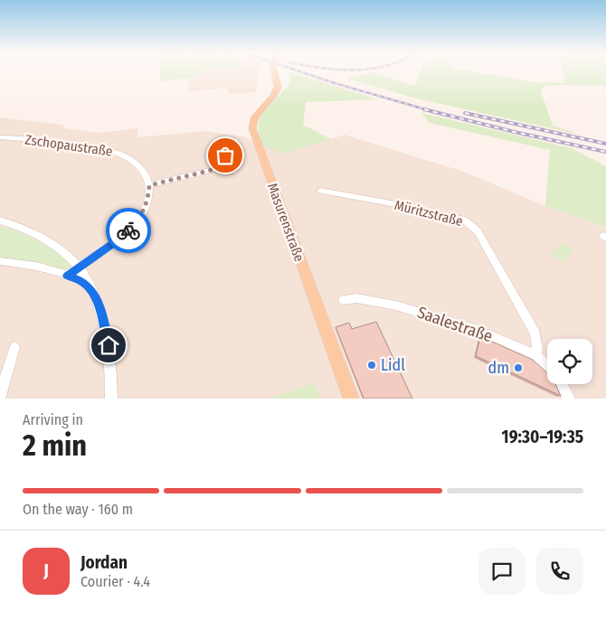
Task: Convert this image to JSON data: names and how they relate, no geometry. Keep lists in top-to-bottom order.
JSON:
{
  "streets": {
    "main road": ["Masurenstraße"],
    "street": ["Zschopaustraße", "Müritzstraße", "Saalestraße"]
  },
  "crossings": [
    ["Müritzstraße", "Saalestraße"]
  ],
  "places": ["Lidl", "dm"],
  "page": {
    "heading": ["2 min", "Arriving in", "19:30–19:35"],
    "panel": ["Jordan", "Courier · 4.4"],
    "bar": "On the way · 160 m",
    "round": "J"
  }
}
